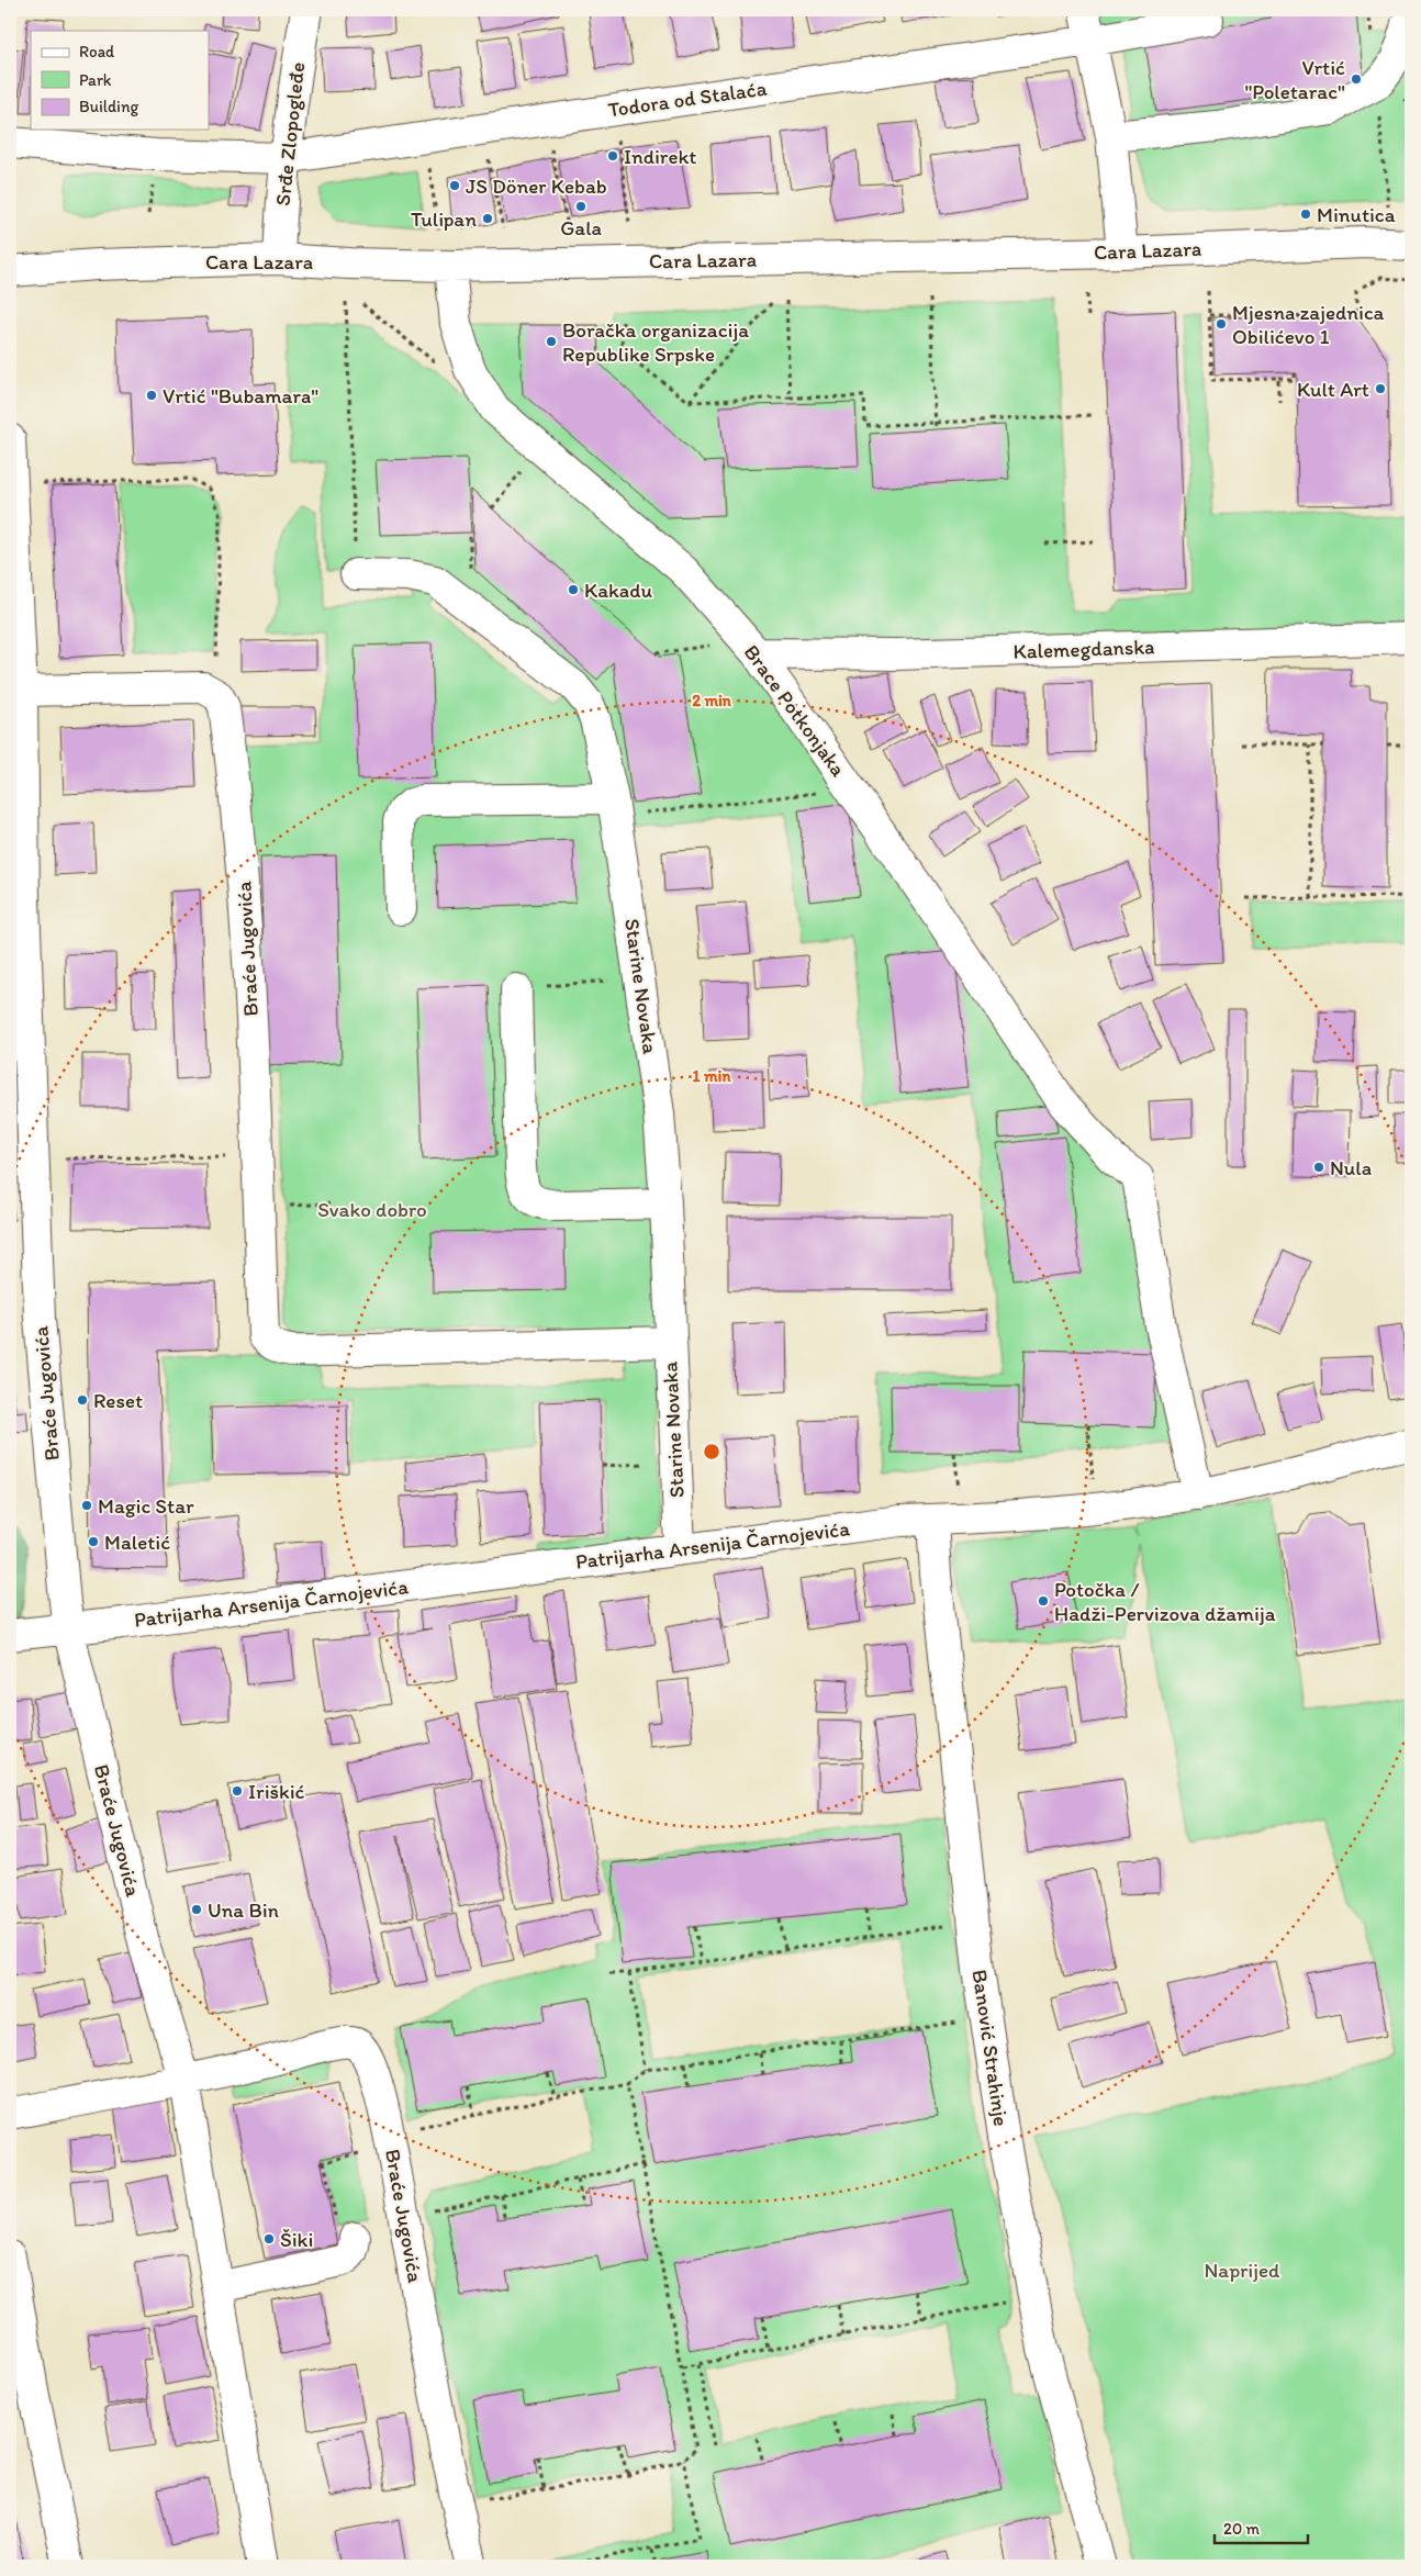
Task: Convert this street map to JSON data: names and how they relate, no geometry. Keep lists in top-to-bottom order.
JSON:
{
  "streets": {
    "street": [
      "Todora od Stalaća",
      "Srđe Zlopogleđe",
      "Cara Lazara",
      "Kalemegdanska",
      "Brace Potkonjaka",
      "Braće Jugovića",
      "Starine Novaka",
      "Patrijarha Arsenija Čarnojevića",
      "Banović Strahinje"
    ]
  },
  "crossings": [
    ["Todora od Stalaća", "Srđe Zlopogleđe"],
    ["Srđe Zlopogleđe", "Cara Lazara"],
    ["Cara Lazara", "Brace Potkonjaka"],
    ["Kalemegdanska", "Brace Potkonjaka"],
    ["Brace Potkonjaka", "Patrijarha Arsenija Čarnojevića"],
    ["Braće Jugovića", "Starine Novaka"],
    ["Braće Jugovića", "Patrijarha Arsenija Čarnojevića"],
    ["Starine Novaka", "Patrijarha Arsenija Čarnojevića"],
    ["Patrijarha Arsenija Čarnojevića", "Banović Strahinje"]
  ],
  "parks": ["Svako dobro", "Naprijed"],
  "places": [
    "Vrtić \"Poletarac\"",
    "Indirekt",
    "JS Döner Kebab",
    "Gala",
    "Minutica",
    "Tulipan",
    "Mjesna zajednica Obilićevo 1",
    "Boračka organizacija Republike Srpske",
    "Kult Art",
    "Vrtić \"Bubamara\"",
    "Kakadu",
    "Nula",
    "Reset",
    "Magic Star",
    "Maletić",
    "Potočka / Hadži-Pervizova džamija",
    "Iriškić",
    "Una Bin",
    "Šiki"
  ],
  "legend": ["Road", "Park", "Building"],
  "scale_bar": "20 m",
  "rings": ["2 min", "1 min"]
}
